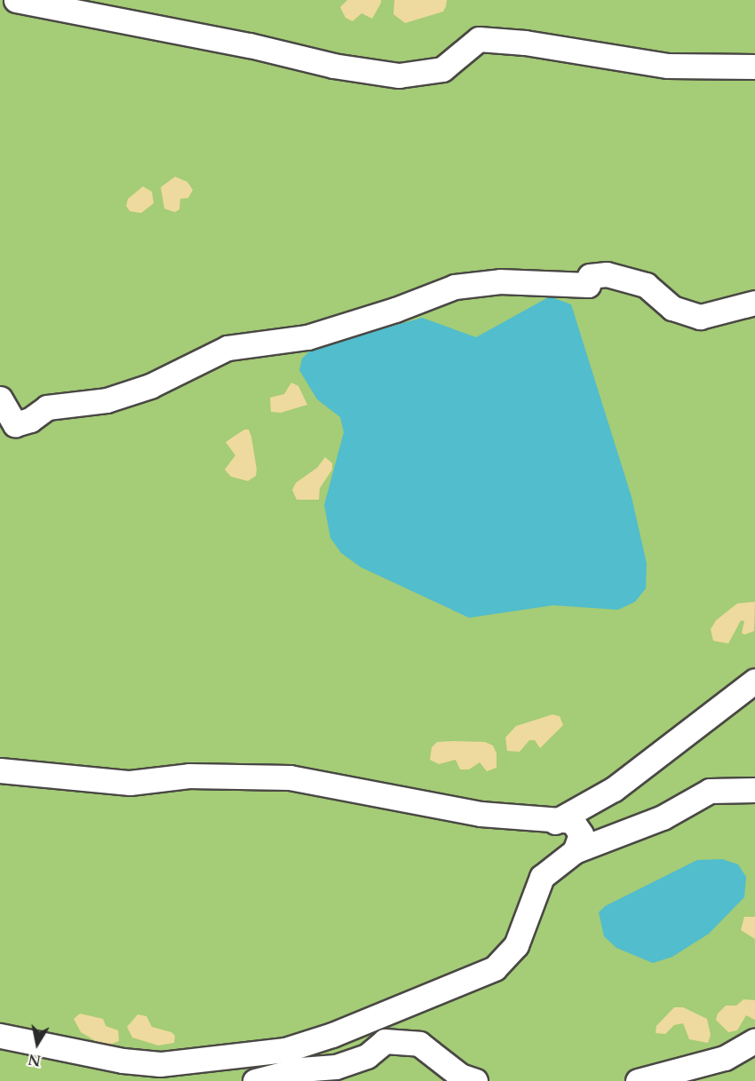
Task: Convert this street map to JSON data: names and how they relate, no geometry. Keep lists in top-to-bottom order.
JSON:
{
  "north": "bottom"
}
